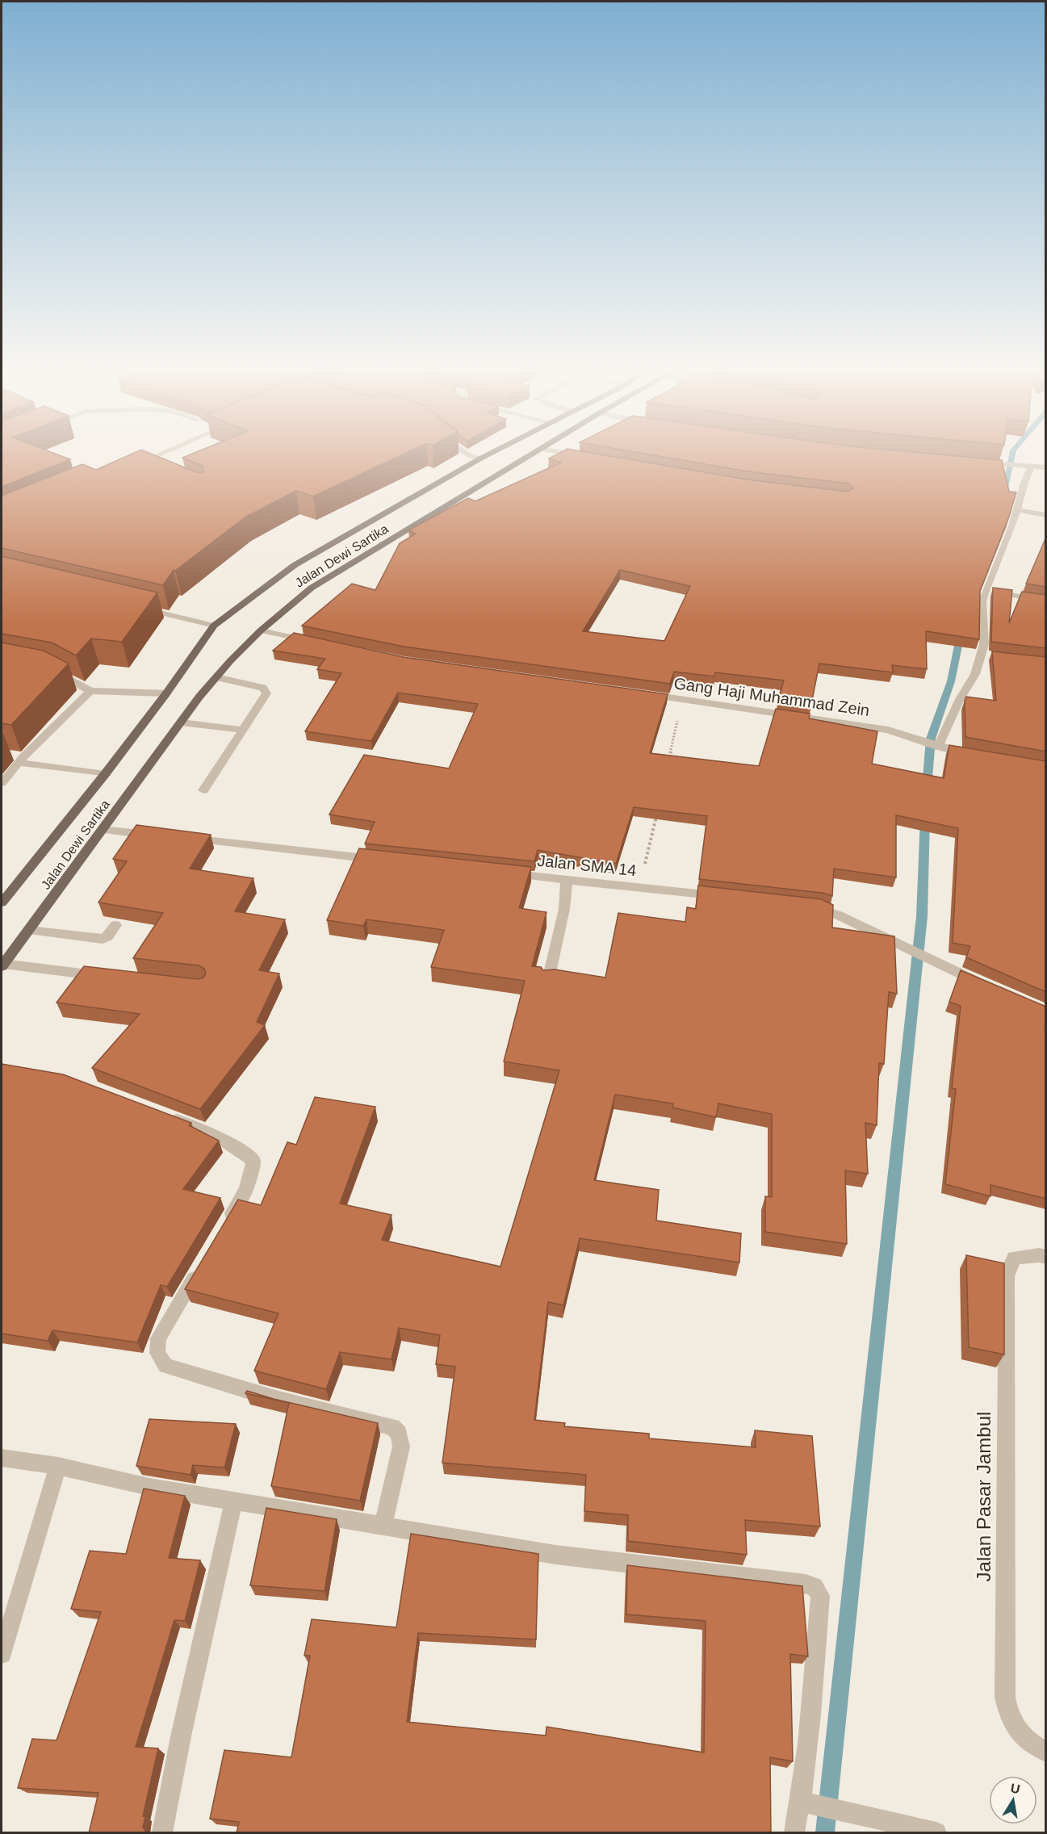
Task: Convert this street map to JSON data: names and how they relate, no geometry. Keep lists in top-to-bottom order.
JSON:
{
  "streets": {
    "main road": ["Jalan Dewi Sartika"],
    "street": ["Gang Haji Muhammad Zein", "Jalan SMA 14", "Jalan Pasar Jambul"]
  },
  "north": "top"
}
